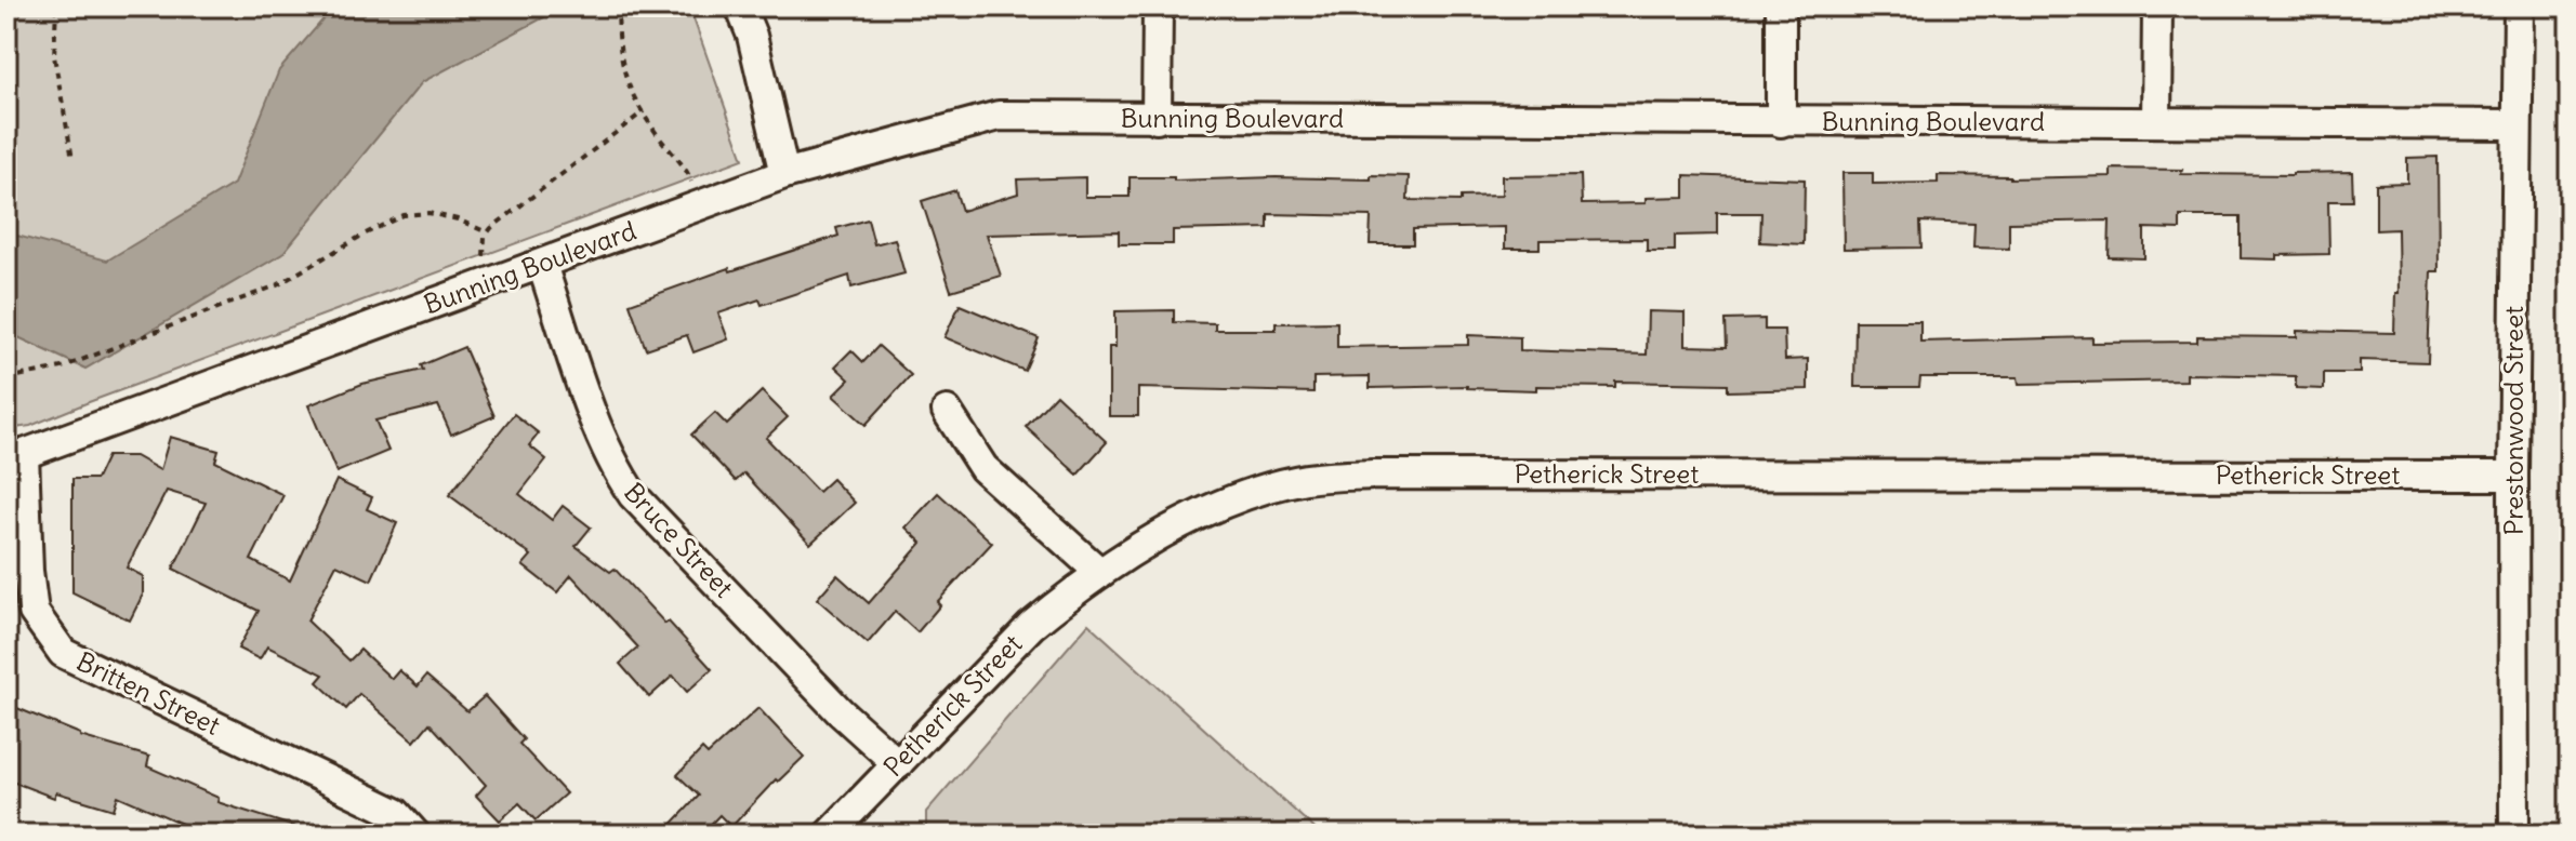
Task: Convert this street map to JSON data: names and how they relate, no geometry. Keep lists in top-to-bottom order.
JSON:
{
  "streets": {
    "street": [
      "Bunning Boulevard",
      "Prestonwood Street",
      "Petherick Street",
      "Bruce Street",
      "Britten Street"
    ]
  },
  "crossings": [
    ["Bunning Boulevard", "Prestonwood Street"],
    ["Bunning Boulevard", "Bruce Street"],
    ["Bunning Boulevard", "Britten Street"],
    ["Prestonwood Street", "Petherick Street"],
    ["Petherick Street", "Bruce Street"]
  ]
}
